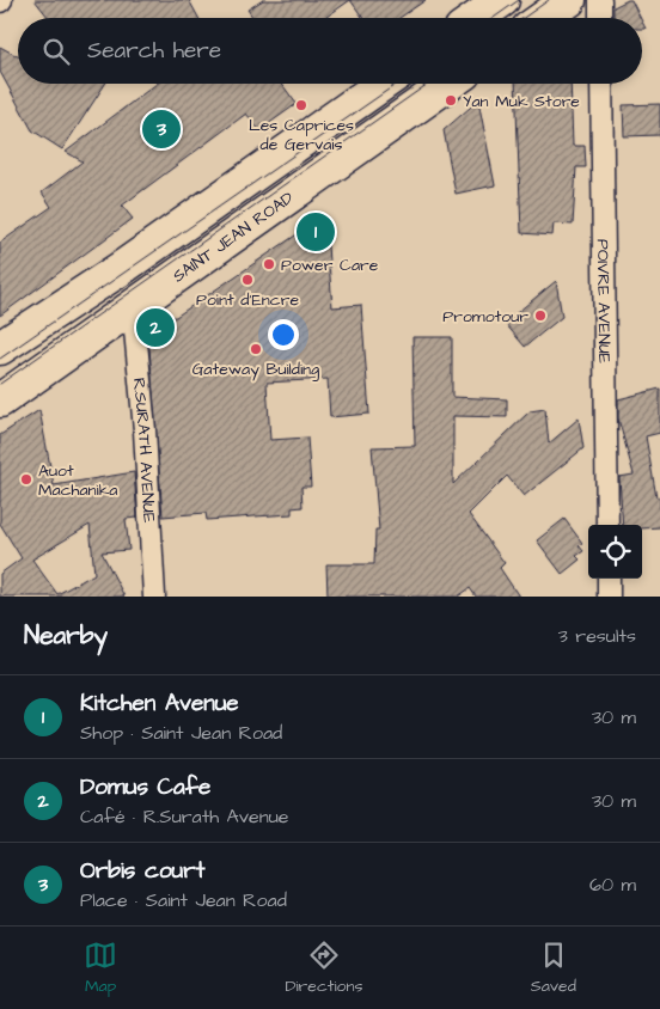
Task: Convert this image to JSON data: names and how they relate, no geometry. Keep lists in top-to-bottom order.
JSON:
{
  "streets": {
    "main road": ["SAINT JEAN ROAD"],
    "street": ["POIVRE AVENUE", "R.SURATH AVENUE"]
  },
  "crossings": [
    ["SAINT JEAN ROAD", "R.SURATH AVENUE"]
  ],
  "places": [
    "Yan Muk Store",
    "Les Caprices de Gervais",
    "Power Care",
    "Point d'Encre",
    "Promotour",
    "Gateway Building",
    "Auot Machanika"
  ],
  "page": {
    "search": "Search here",
    "pins": ["3", "1", "2"],
    "heading": ["Nearby", "3 results"],
    "list": [
      {
        "mark": "1",
        "name": "Kitchen Avenue",
        "note": "Shop · Saint Jean Road",
        "value": "30 m"
      },
      {
        "mark": "2",
        "name": "Domus Cafe",
        "note": "Café · R.Surath Avenue",
        "value": "30 m"
      },
      {
        "mark": "3",
        "name": "Orbis court",
        "note": "Place · Saint Jean Road",
        "value": "60 m"
      }
    ],
    "nav": ["Map", "Directions", "Saved"]
  }
}
